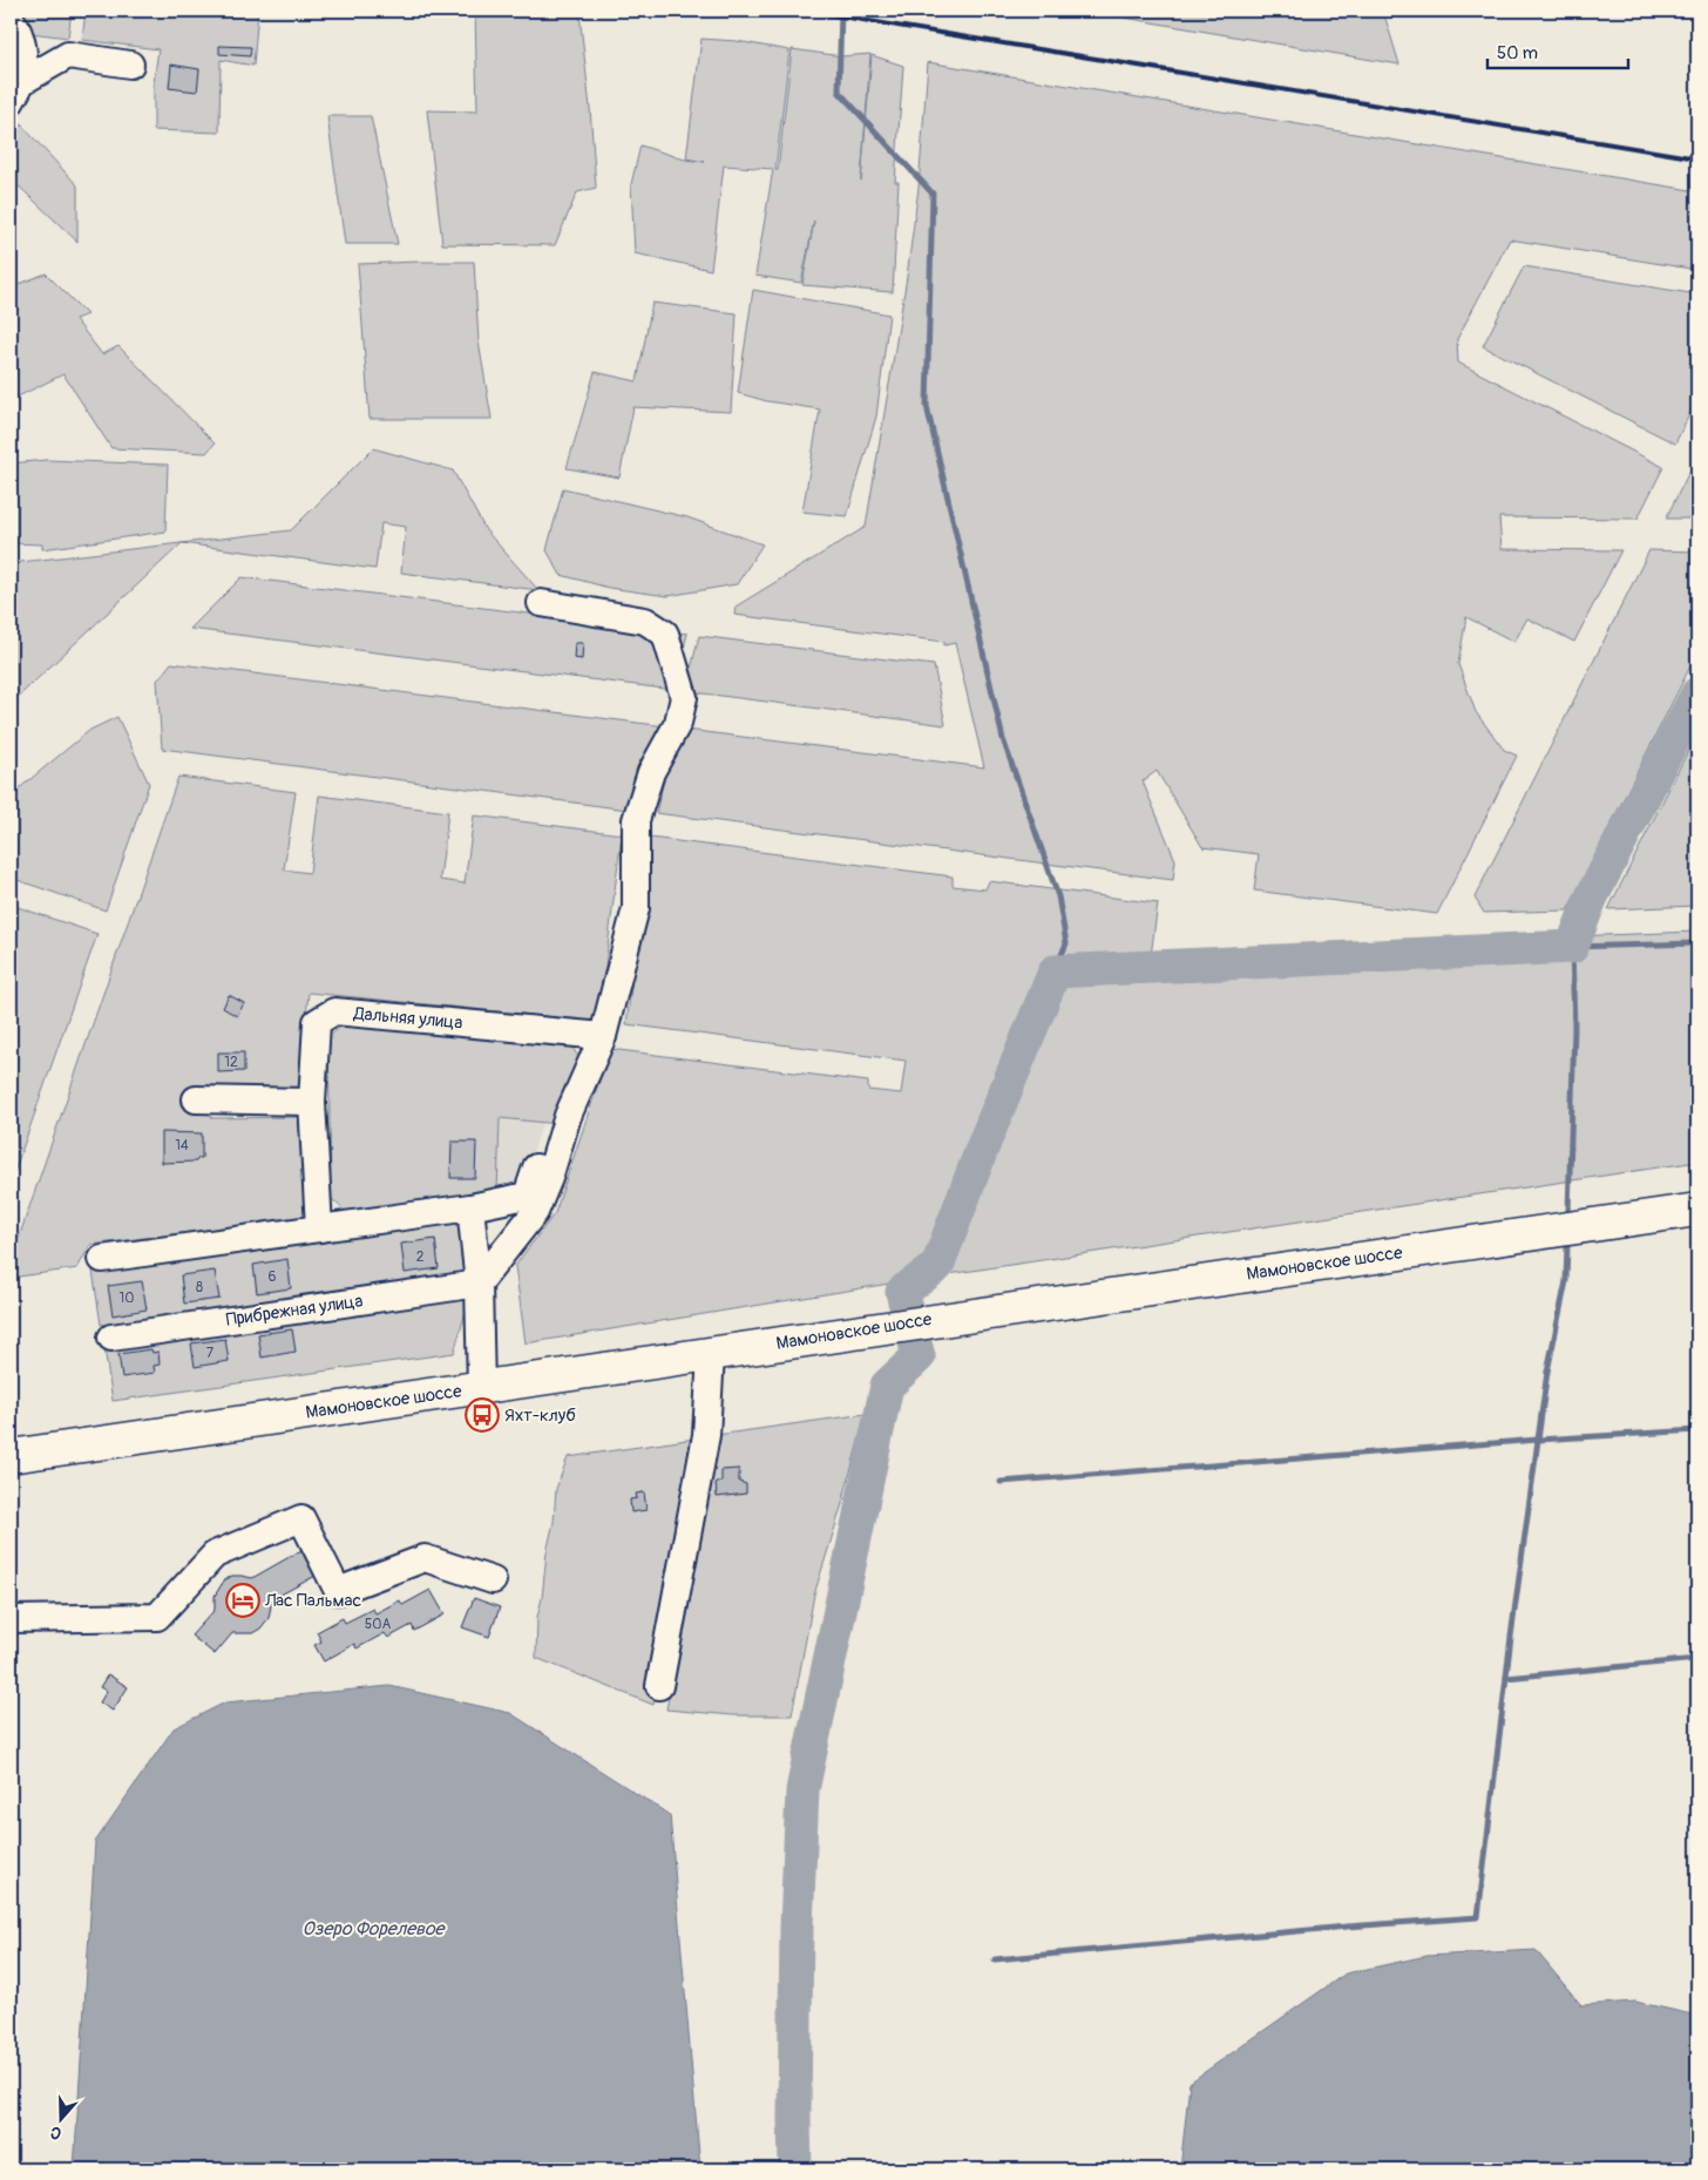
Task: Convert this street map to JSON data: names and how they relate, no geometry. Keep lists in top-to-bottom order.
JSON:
{
  "streets": {
    "main road": ["Мамоновское шоссе"],
    "street": ["Дальняя улица", "Прибрежная улица"]
  },
  "water": ["Озеро Форелевое"],
  "places": {
    "bus stop": ["Яхт-клуб"],
    "hotel": ["Лас Пальмас"]
  },
  "house_numbers": [
    "12",
    "14",
    "2",
    "6",
    "8",
    "10",
    "7",
    "50А"
  ],
  "scale_bar": "50 m",
  "north": "bottom"
}
